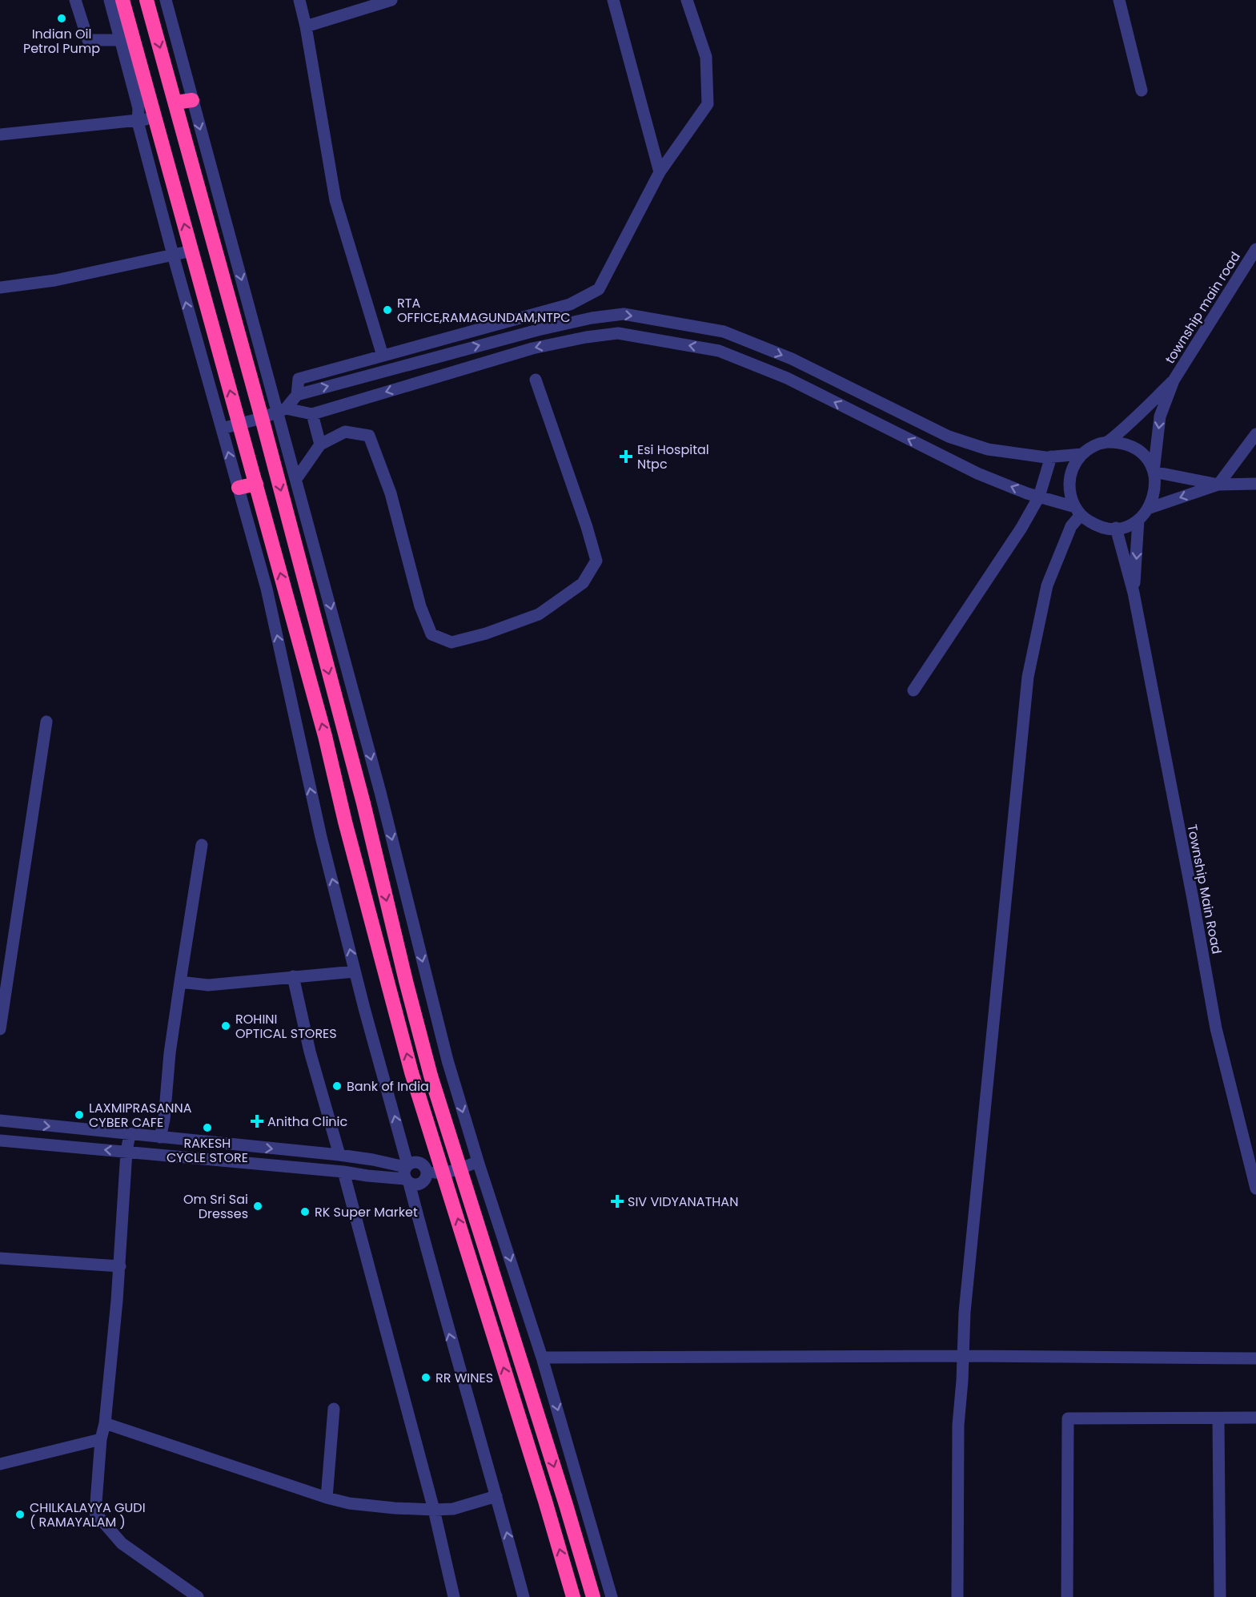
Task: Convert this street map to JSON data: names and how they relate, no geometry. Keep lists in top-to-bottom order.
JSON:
{
  "streets": {
    "street": ["township main road", "Township Main Road"]
  },
  "crossings": [
    ["township main road", "Township Main Road"]
  ],
  "places": {
    "other": [
      "Indian Oil Petrol Pump",
      "RTA OFFICE,RAMAGUNDAM,NTPC",
      "ROHINI OPTICAL STORES",
      "Bank of India",
      "LAXMIPRASANNA CYBER CAFE",
      "RAKESH CYCLE STORE",
      "Om Sri Sai Dresses",
      "RK Super Market",
      "RR WINES",
      "CHILKALAYYA GUDI ( RAMAYALAM )"
    ],
    "health": ["Esi Hospital Ntpc", "Anitha Clinic", "SIV VIDYANATHAN"]
  }
}
